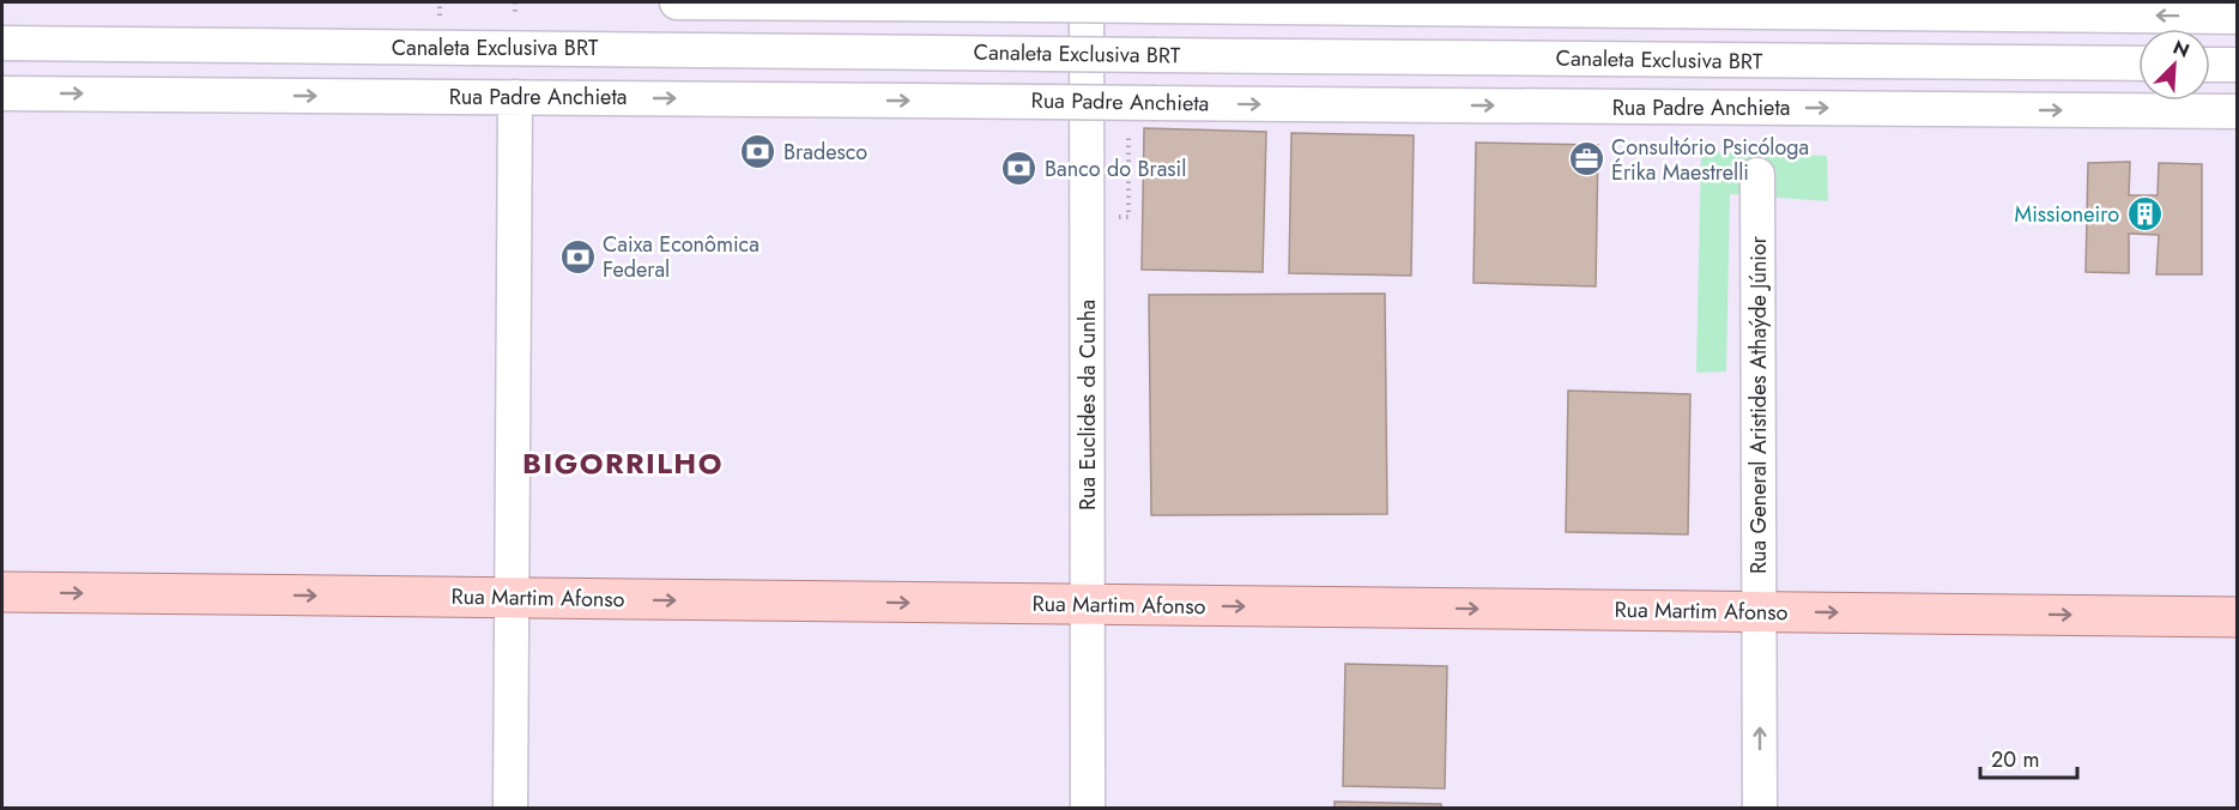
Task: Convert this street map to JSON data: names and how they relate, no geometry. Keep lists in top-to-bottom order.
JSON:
{
  "streets": {
    "main road": ["Rua Martim Afonso"],
    "street": [
      "Canaleta Exclusiva BRT",
      "Rua Padre Anchieta",
      "Rua Euclides da Cunha",
      "Rua General Aristides Athaýde Júnior"
    ]
  },
  "crossings": [
    ["Rua Euclides da Cunha", "Rua Martim Afonso"],
    ["Rua General Aristides Athaýde Júnior", "Rua Martim Afonso"]
  ],
  "one_way": ["Rua Martim Afonso"],
  "districts": ["BIGORRILHO"],
  "places": {
    "bank": ["Bradesco", "Banco do Brasil", "Caixa Econômica Federal"],
    "office": ["Consultório Psicóloga Érika Maestrelli"],
    "building": ["Missioneiro"]
  },
  "scale_bar": "20 m",
  "north": "top right"
}
